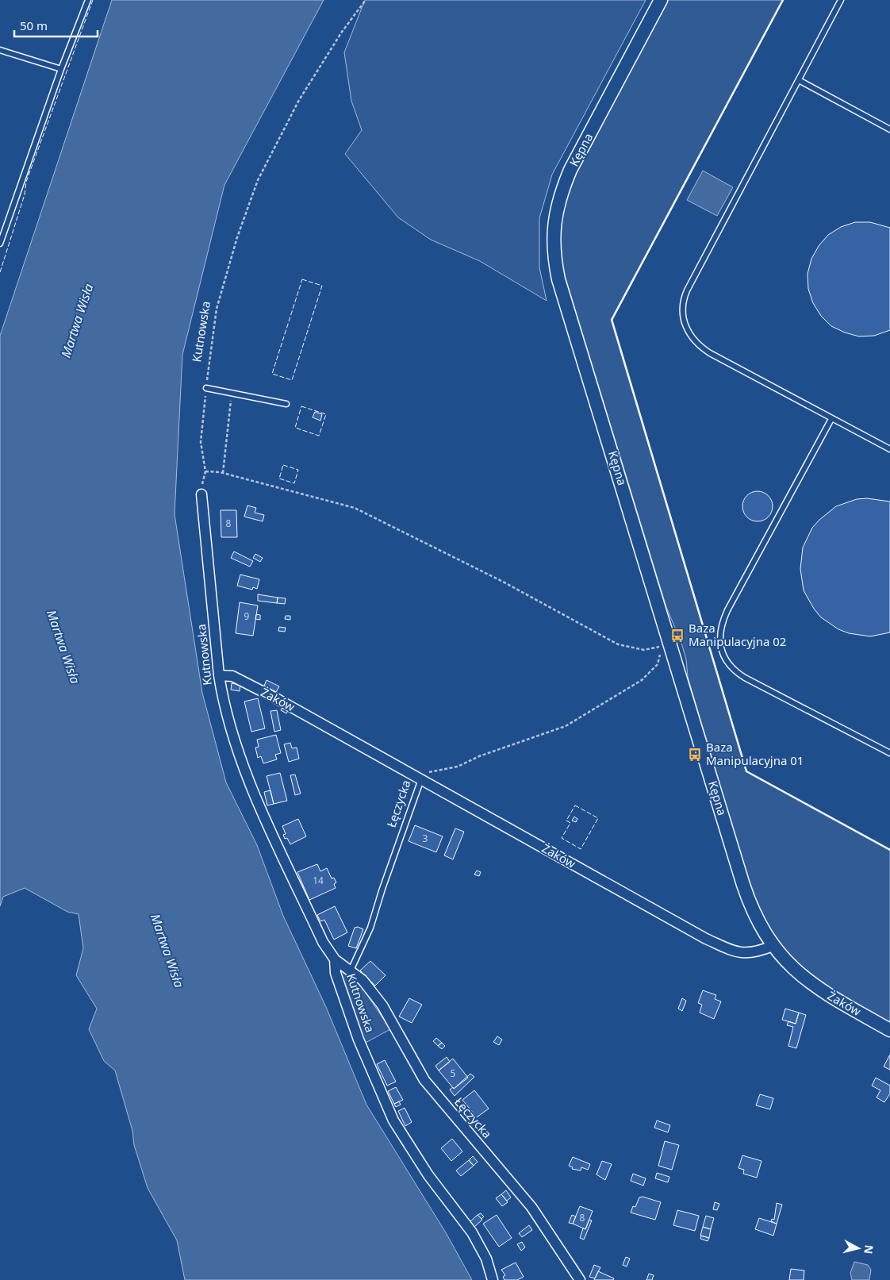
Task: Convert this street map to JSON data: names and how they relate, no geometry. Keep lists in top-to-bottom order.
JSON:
{
  "streets": {
    "street": [
      "Kępna",
      "Kutnowska",
      "Żaków",
      "Łęczycka"
    ]
  },
  "crossings": [
    ["Kępna", "Żaków"],
    ["Kutnowska", "Żaków"],
    ["Kutnowska", "Łęczycka"],
    ["Żaków", "Łęczycka"]
  ],
  "water": ["Martwa Wisła"],
  "places": {
    "bus stop": ["Baza Manipulacyjna 02", "Baza Manipulacyjna 01"]
  },
  "house_numbers": [
    "8",
    "9",
    "3",
    "14",
    "5",
    "8"
  ],
  "scale_bar": "50 m",
  "north": "right"
}
